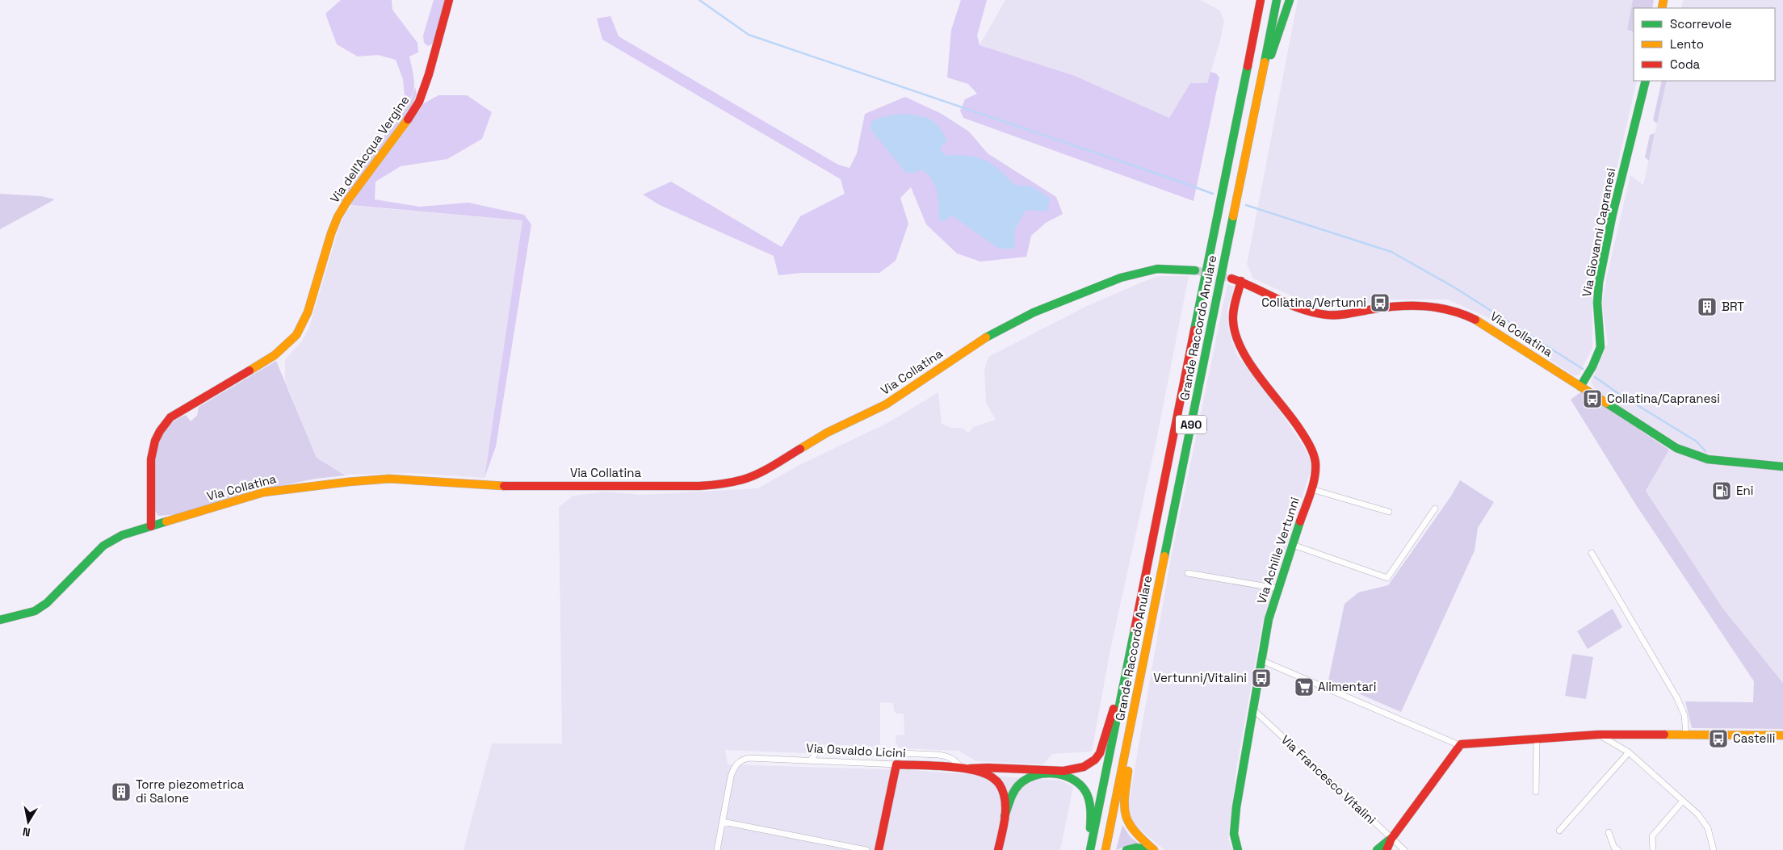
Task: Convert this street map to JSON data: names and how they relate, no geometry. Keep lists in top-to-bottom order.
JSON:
{
  "streets": {
    "main road": [
      "Via dell'Acqua Vergine",
      "Via Giovanni Capranesi",
      "Grande Raccordo Anulare",
      "Via Collatina",
      "A90",
      "Via Achille Vertunni",
      "Via Osvaldo Licini"
    ],
    "street": ["Via Francesco Vitalini"]
  },
  "crossings": [
    ["Via dell'Acqua Vergine", "Via Collatina"],
    ["Via Giovanni Capranesi", "Via Collatina"],
    ["Via Collatina", "Via Achille Vertunni"],
    ["Via Achille Vertunni", "Via Francesco Vitalini"]
  ],
  "places": {
    "bus stop": [
      "Collatina/Vertunni",
      "Collatina/Capranesi",
      "Vertunni/Vitalini",
      "Castelli"
    ],
    "building": ["BRT", "Torre piezometrica di Salone"],
    "fuel station": ["Eni"],
    "supermarket": ["Alimentari"]
  },
  "legend": ["Scorrevole", "Lento", "Coda"],
  "north": "bottom"
}
